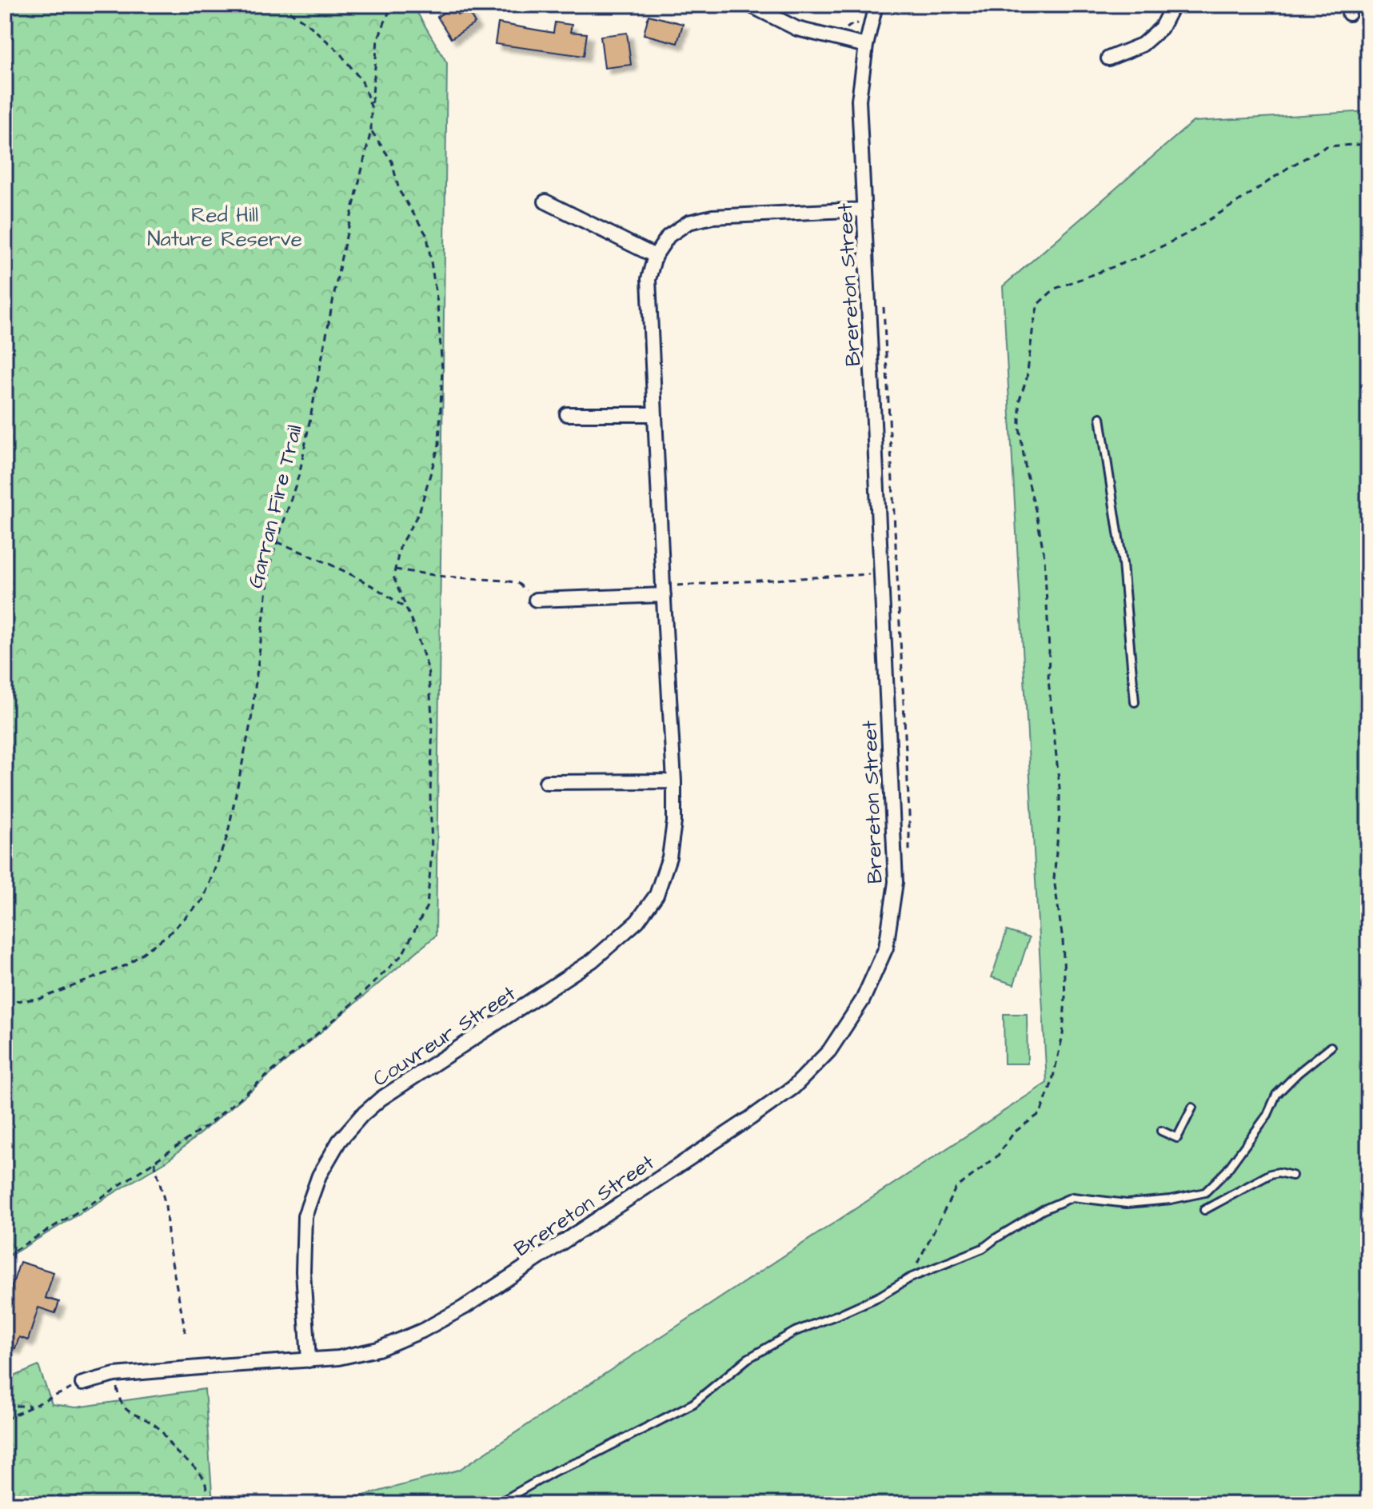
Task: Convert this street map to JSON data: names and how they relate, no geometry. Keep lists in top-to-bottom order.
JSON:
{
  "streets": {
    "street": ["Brereton Street", "Couvreur Street"],
    "path": ["Garran Fire Trail"]
  },
  "crossings": [
    ["Brereton Street", "Couvreur Street"]
  ],
  "parks": ["Red Hill Nature Reserve"]
}
